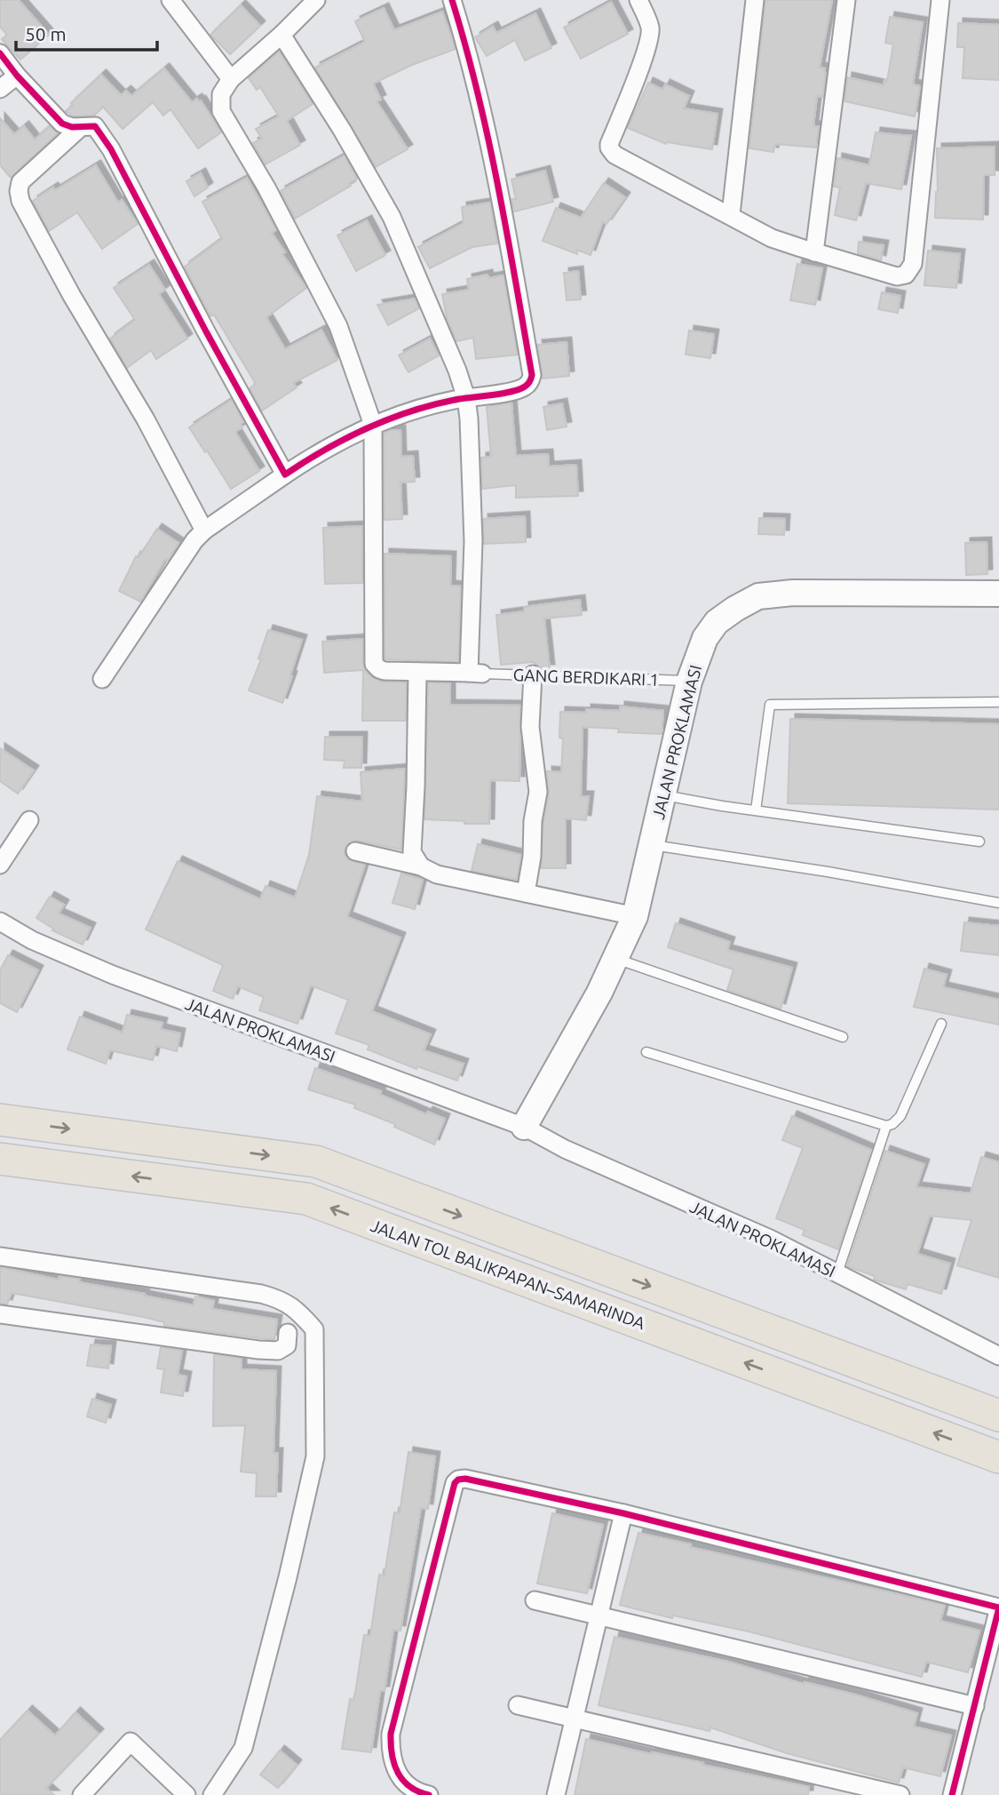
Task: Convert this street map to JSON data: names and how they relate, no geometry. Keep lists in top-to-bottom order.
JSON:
{
  "streets": {
    "highway": ["JALAN TOL BALIKPAPAN–SAMARINDA"],
    "street": ["JALAN PROKLAMASI"],
    "lane": ["GANG BERDIKARI 1"]
  },
  "crossings": [
    ["GANG BERDIKARI 1", "JALAN PROKLAMASI"]
  ],
  "scale_bar": "50 m"
}
